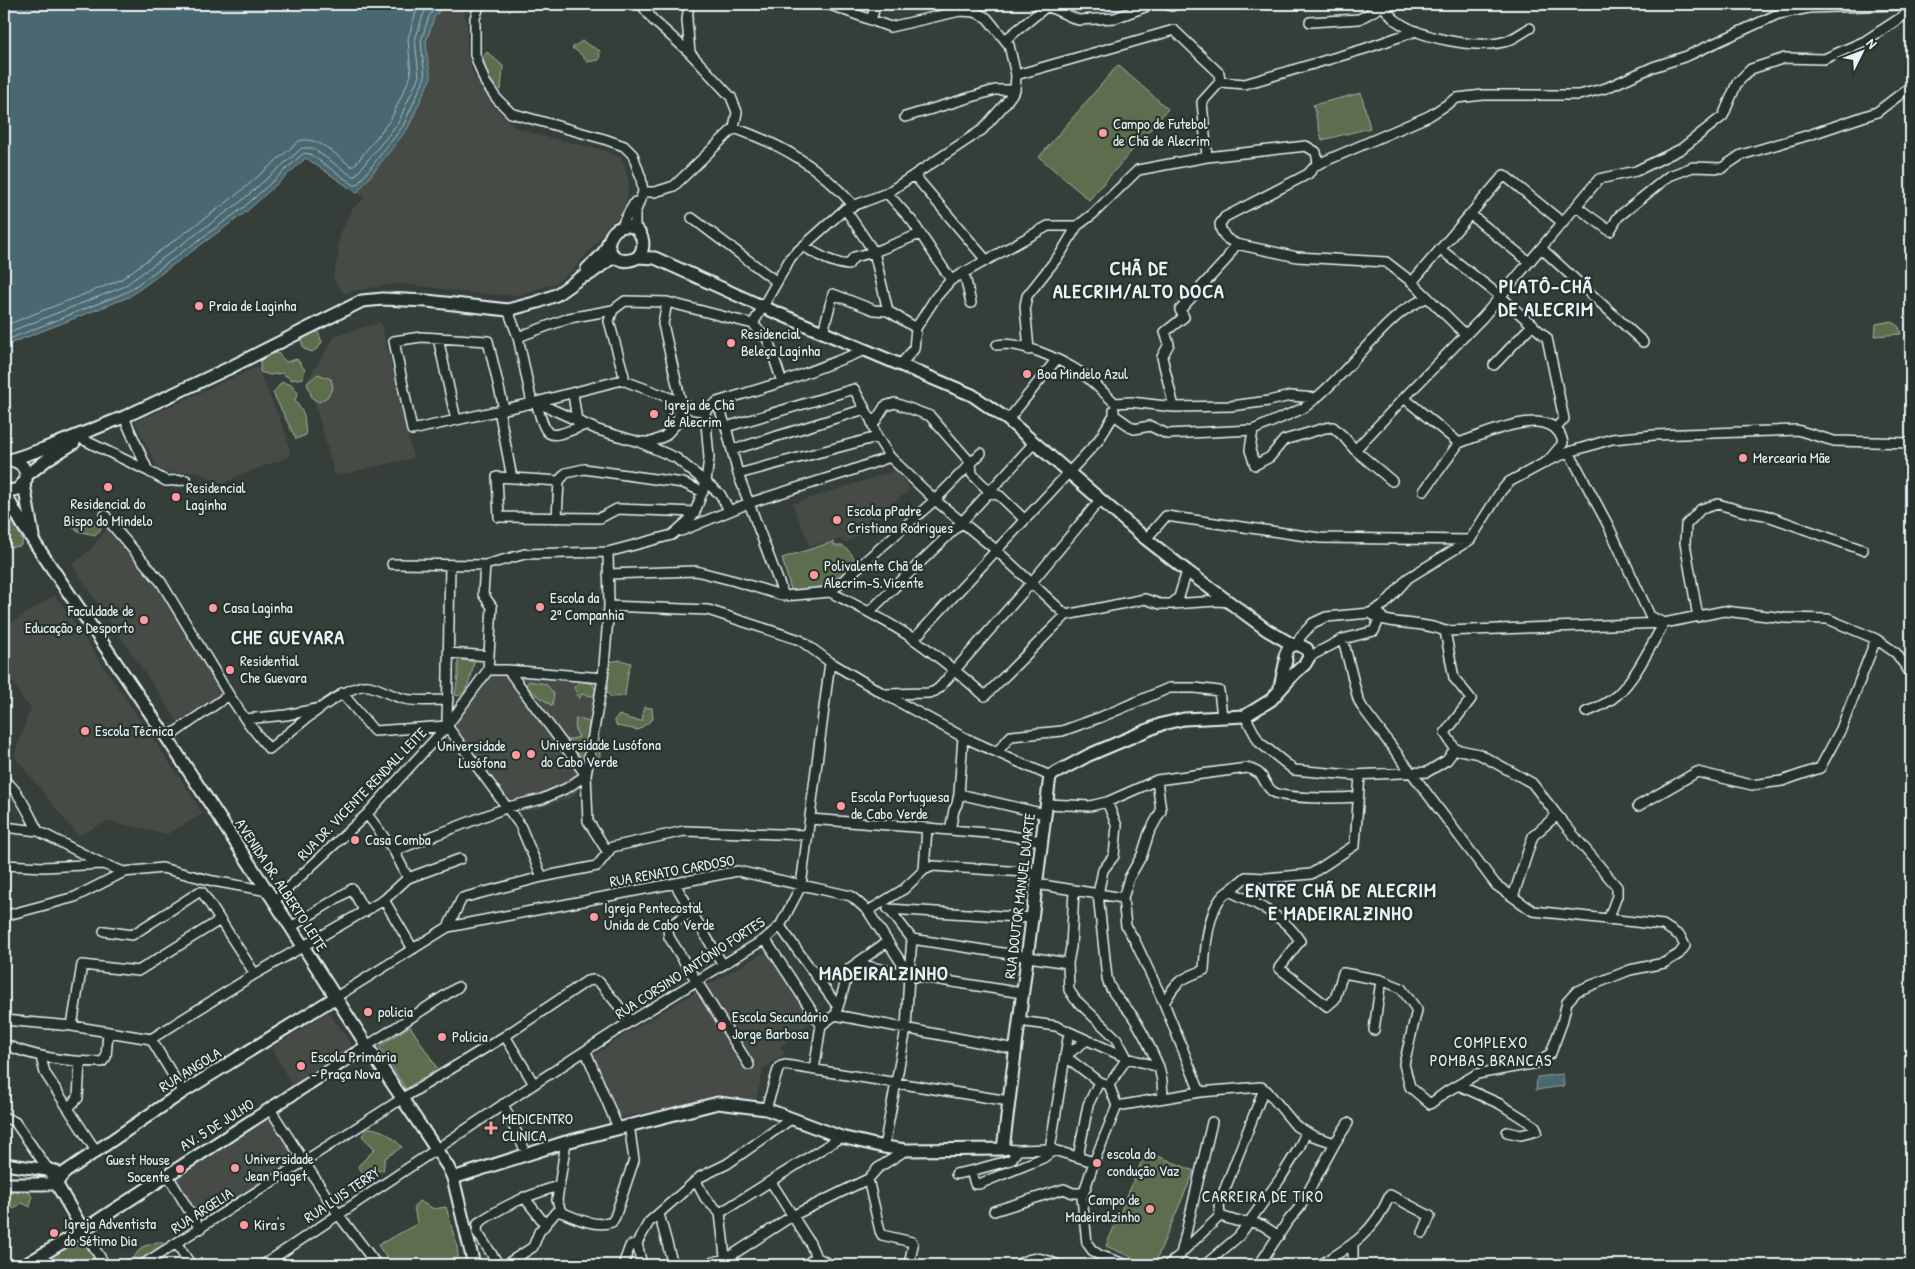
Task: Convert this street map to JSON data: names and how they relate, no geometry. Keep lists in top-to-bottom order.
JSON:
{
  "streets": {
    "street": [
      "RUA DR. VICENTE RENDALL LEITE",
      "RUA RENATO CARDOSO",
      "AVENIDA DR. ALBERTO LEITE",
      "RUA DOUTOR MANUEL DUARTE",
      "RUA CORSINO ANTÓNIO FORTES",
      "RUA ANGOLA",
      "AV. 5 DE JULHO",
      "RUA LUIS TERRY",
      "RUA ARGELIA"
    ]
  },
  "crossings": [
    ["RUA DR. VICENTE RENDALL LEITE", "AVENIDA DR. ALBERTO LEITE"],
    ["RUA RENATO CARDOSO", "AVENIDA DR. ALBERTO LEITE"],
    ["RUA RENATO CARDOSO", "RUA CORSINO ANTÓNIO FORTES"],
    ["RUA RENATO CARDOSO", "RUA ANGOLA"],
    ["AVENIDA DR. ALBERTO LEITE", "RUA CORSINO ANTÓNIO FORTES"],
    ["AVENIDA DR. ALBERTO LEITE", "RUA ANGOLA"],
    ["AVENIDA DR. ALBERTO LEITE", "AV. 5 DE JULHO"],
    ["AVENIDA DR. ALBERTO LEITE", "RUA LUIS TERRY"],
    ["AVENIDA DR. ALBERTO LEITE", "RUA ARGELIA"],
    ["RUA CORSINO ANTÓNIO FORTES", "RUA LUIS TERRY"],
    ["RUA CORSINO ANTÓNIO FORTES", "RUA ARGELIA"]
  ],
  "districts": [
    "CHÃ DE ALECRIM/ALTO DOCA",
    "PLATÔ-CHÃ DE ALECRIM",
    "CHE GUEVARA",
    "ENTRE CHÃ DE ALECRIM E MADEIRALZINHO",
    "MADEIRALZINHO",
    "COMPLEXO POMBAS BRANCAS",
    "CARREIRA DE TIRO"
  ],
  "places": {
    "other": [
      "Campo de Futebol de Chã de Alecrim",
      "Praia de Laginha",
      "Residencial Beleça Laginha",
      "Boa Mindelo Azul",
      "Igreja de Chã de Alecrim",
      "Mercearia Mãe",
      "Residencial do Bispo do Mindelo",
      "Residencial Laginha",
      "Escola pPadre Cristiana Rodrigues",
      "Polivalente Chã de Alecrim-S.Vicente",
      "Escola da 2ª Companhia",
      "Casa Laginha",
      "Faculdade de Educação e Desporto",
      "Residential Che Guevara",
      "Escola Técnica",
      "Universidade Lusófona do Cabo Verde",
      "Universidade Lusófona",
      "Escola Portuguesa de Cabo Verde",
      "Casa Comba",
      "Igreja Pentecostal Unida de Cabo Verde",
      "policia",
      "Escola Secundário Jorge Barbosa",
      "Polícia",
      "Escola Primária - Praça Nova",
      "escola do condução Vaz",
      "Universidade Jean Piaget",
      "Guest House Socente",
      "Campo de Madeiralzinho",
      "Kira's",
      "Igreja Adventista do Sétimo Dia"
    ],
    "health": ["MEDICENTRO CLINICA"]
  },
  "north": "top right"
}
